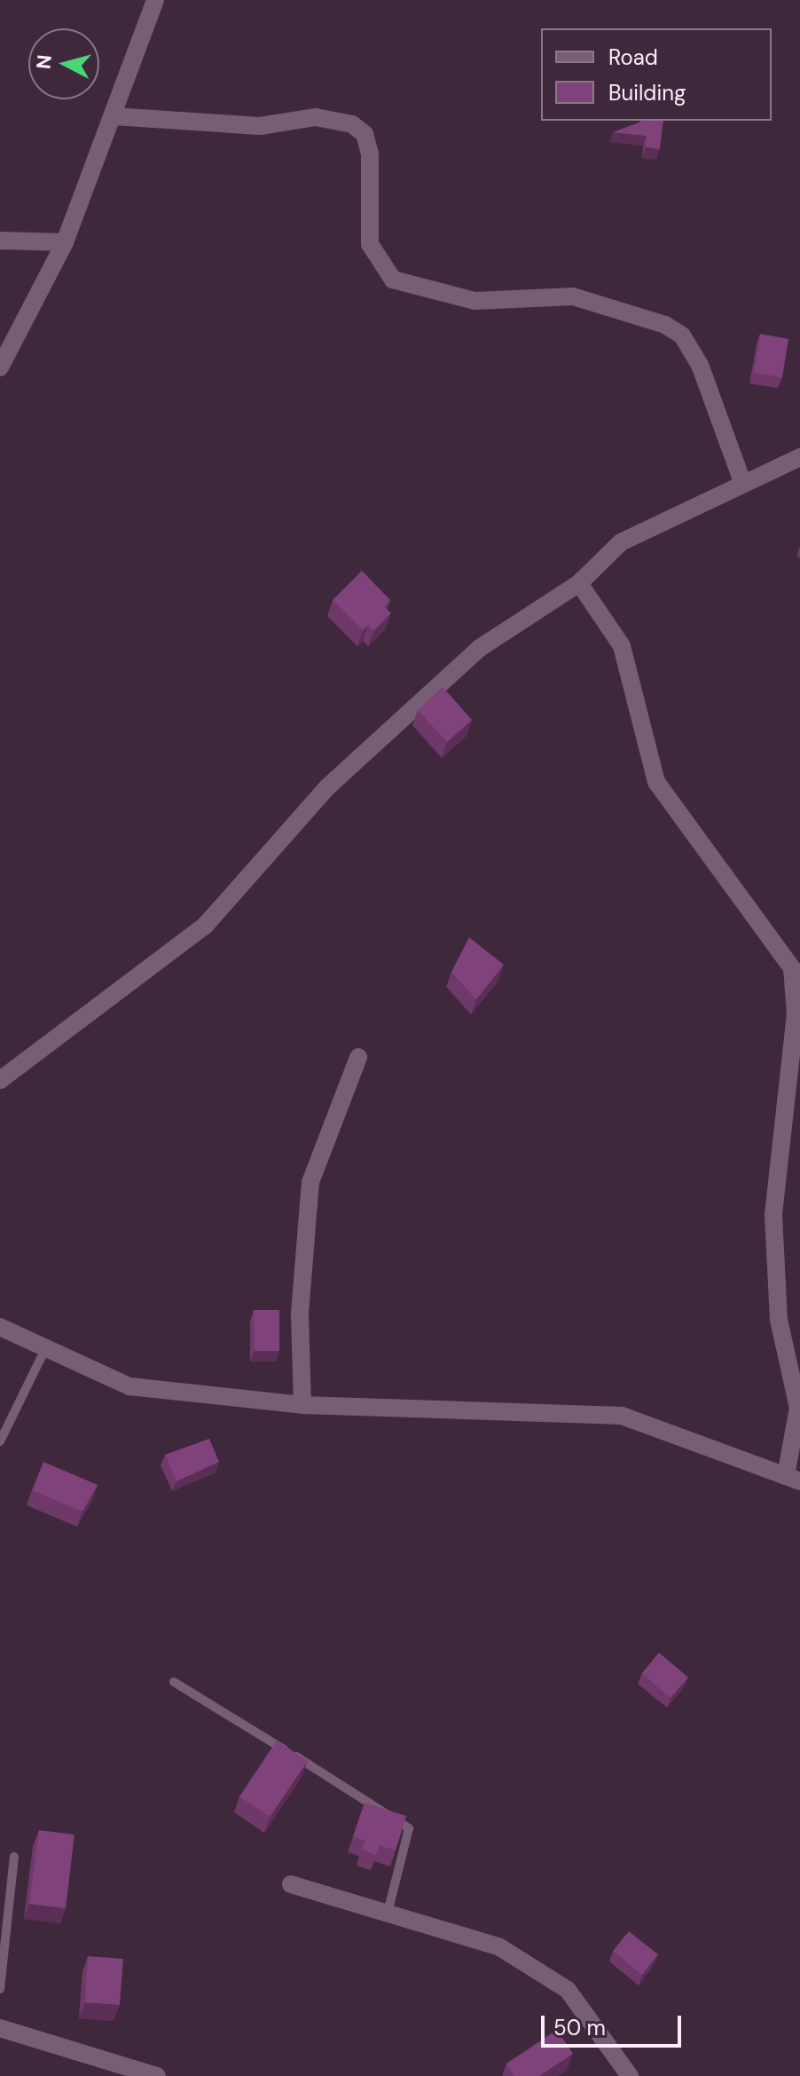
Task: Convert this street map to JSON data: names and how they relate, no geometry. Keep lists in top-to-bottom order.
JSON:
{
  "legend": ["Road", "Building"],
  "scale_bar": "50 m",
  "north": "left"
}
